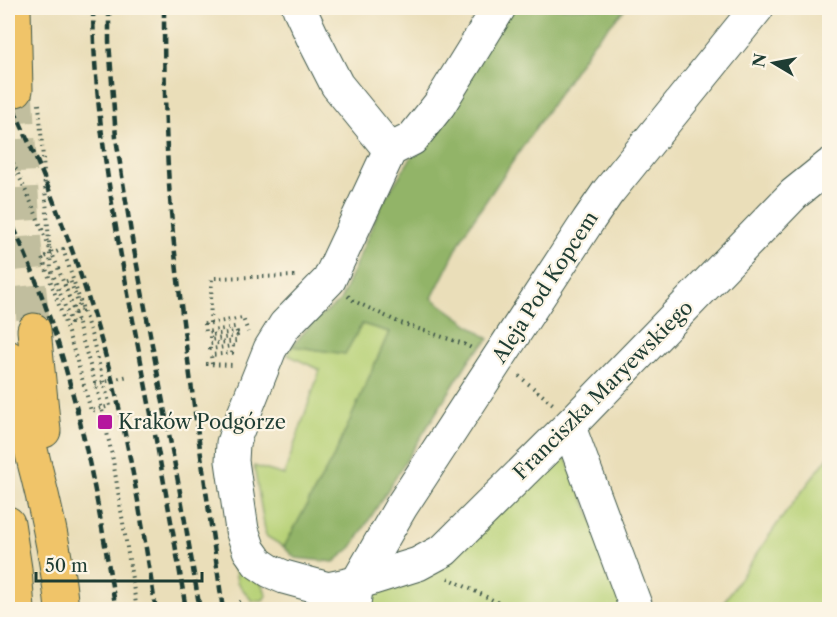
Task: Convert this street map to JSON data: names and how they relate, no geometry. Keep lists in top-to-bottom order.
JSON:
{
  "streets": {
    "street": ["Aleja Pod Kopcem", "Franciszka Maryewskiego"]
  },
  "crossings": [
    ["Aleja Pod Kopcem", "Franciszka Maryewskiego"]
  ],
  "places": {
    "transit": ["Kraków Podgórze"]
  },
  "scale_bar": "50 m",
  "north": "left"
}
